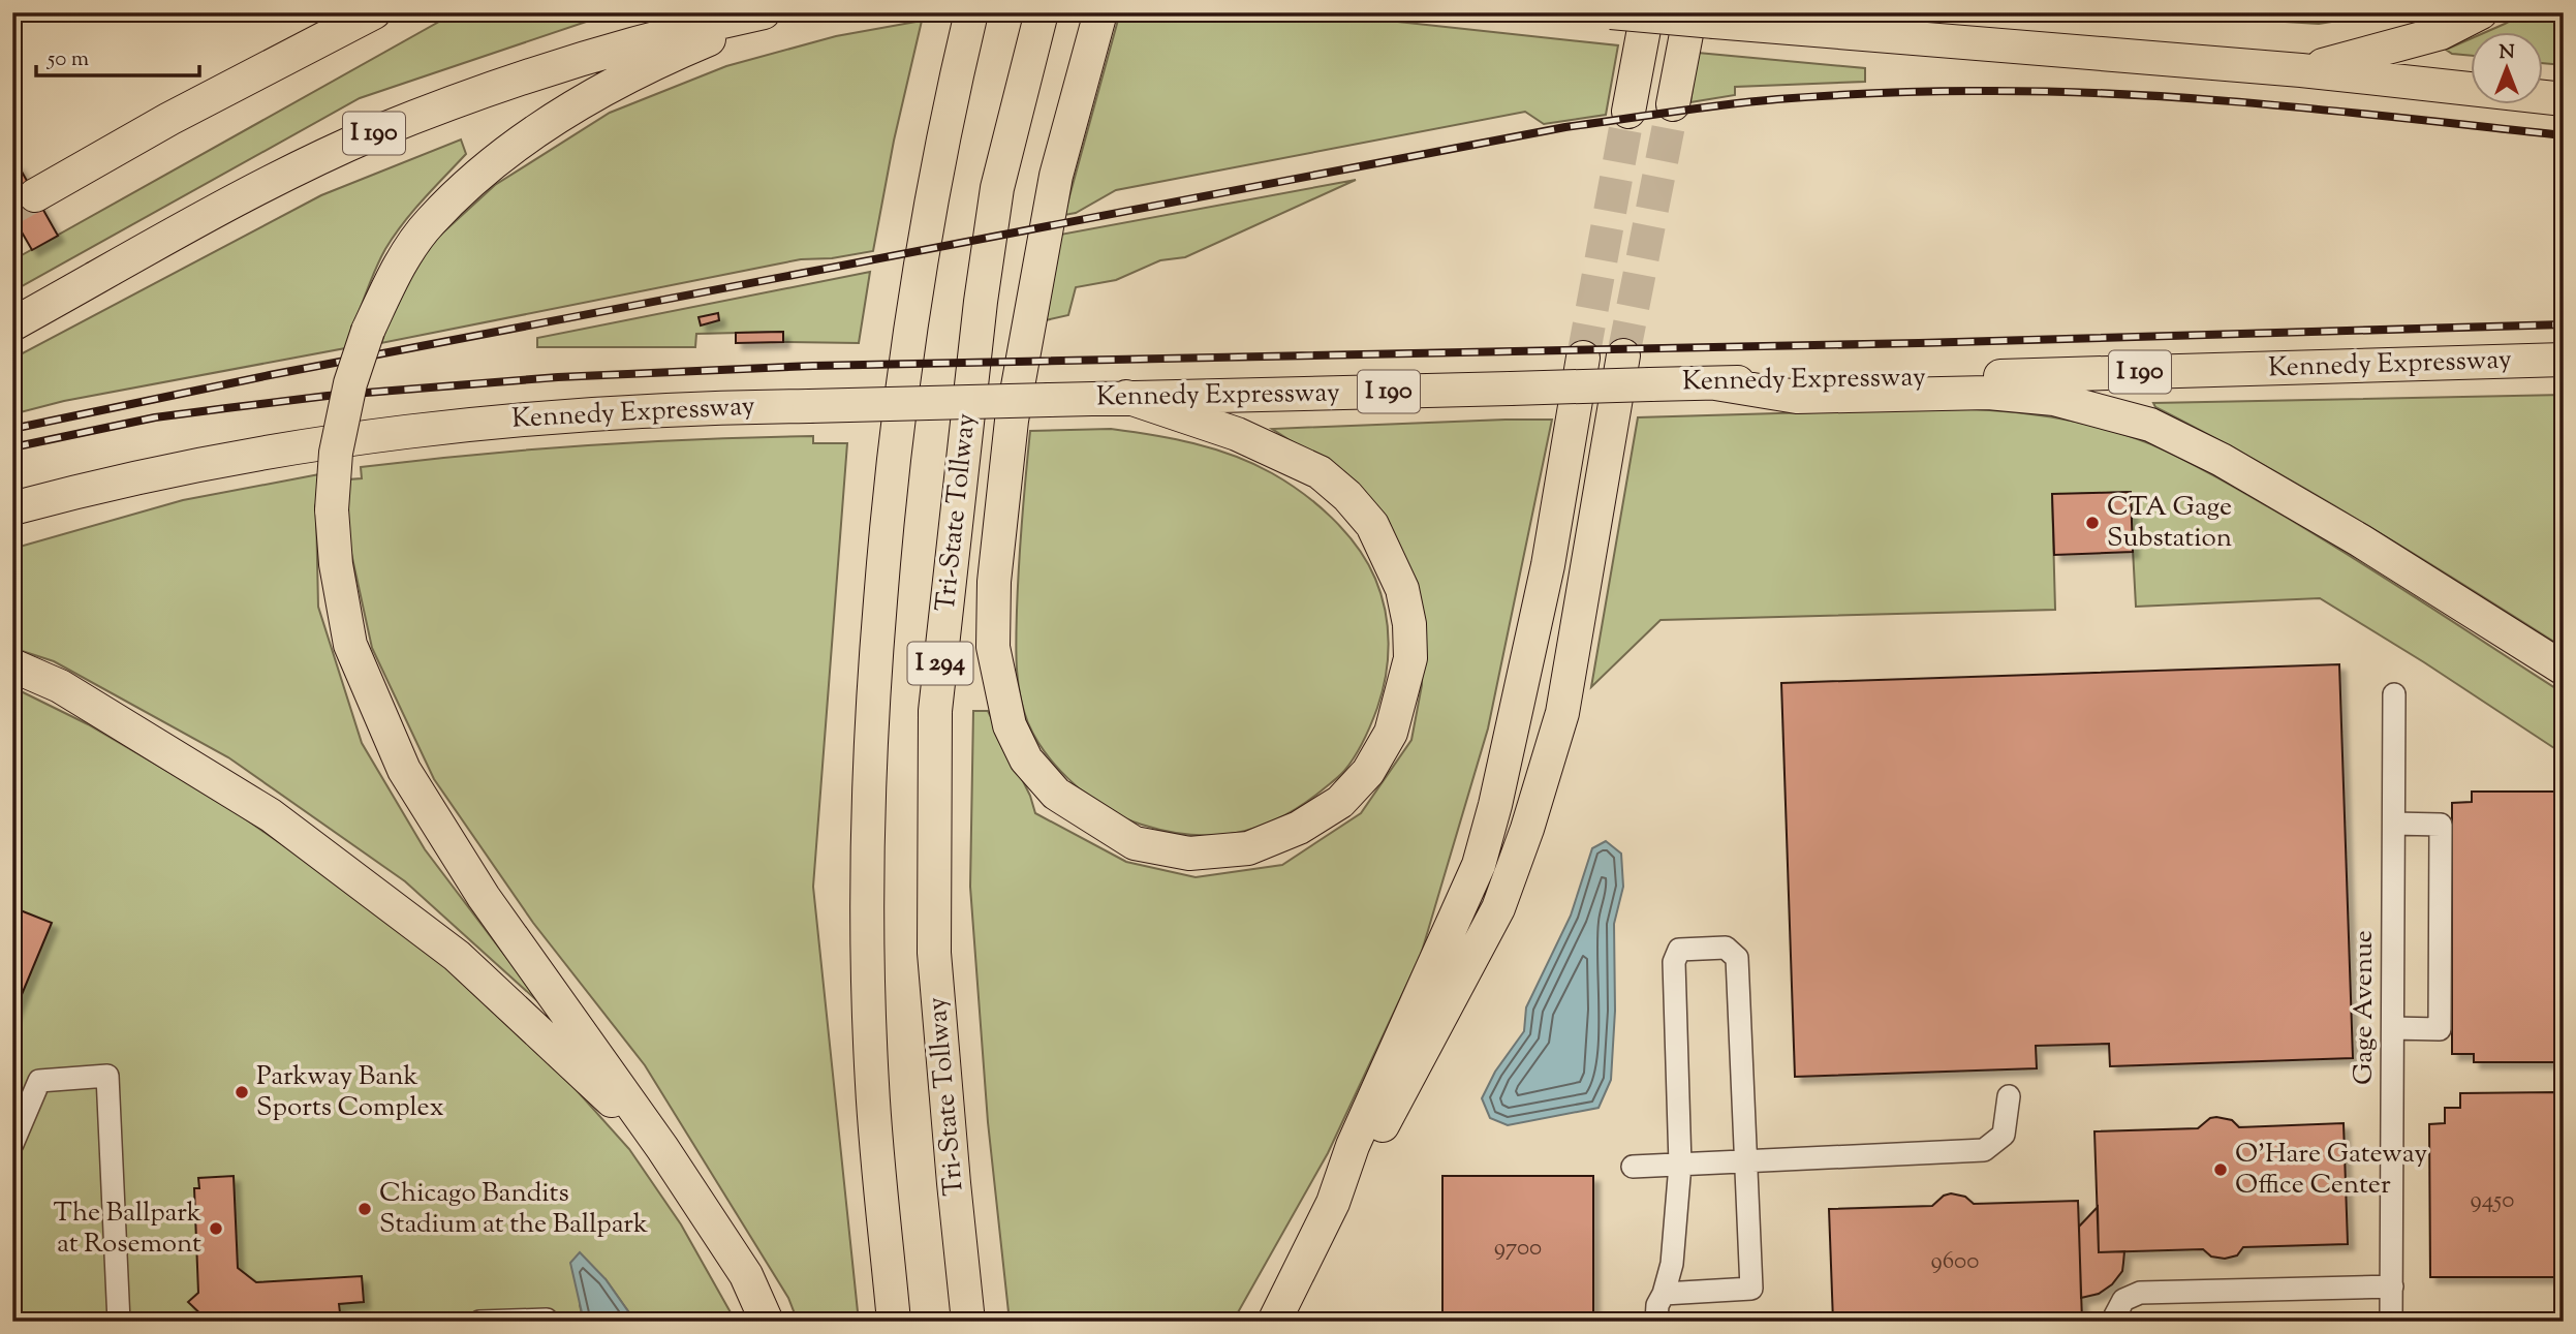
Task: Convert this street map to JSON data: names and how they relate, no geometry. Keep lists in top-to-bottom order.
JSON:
{
  "streets": {
    "highway": [
      "I 190",
      "Kennedy Expressway",
      "Tri-State Tollway",
      "I 294"
    ],
    "street": ["Gage Avenue"]
  },
  "places": [
    "CTA Gage Substation",
    "Parkway Bank Sports Complex",
    "O’Hare Gateway Office Center",
    "Chicago Bandits Stadium at the Ballpark",
    "The Ballpark at Rosemont"
  ],
  "house_numbers": ["9450", "9700", "9600"],
  "scale_bar": "50 m",
  "north": "top"
}
